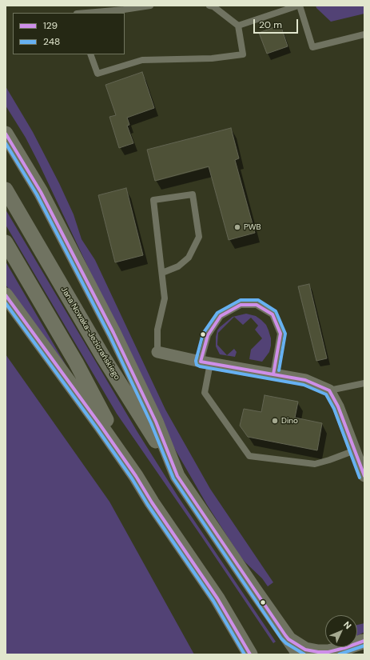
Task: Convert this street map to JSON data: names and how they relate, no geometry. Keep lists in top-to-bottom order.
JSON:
{
  "streets": {
    "street": ["Jana Nowaka-Jeziorańskiego"]
  },
  "places": ["PWB", "Dino"],
  "lines": ["transit line 129", "transit line 248"],
  "legend": ["129", "248"],
  "scale_bar": "20 m",
  "north": "top right"
}
